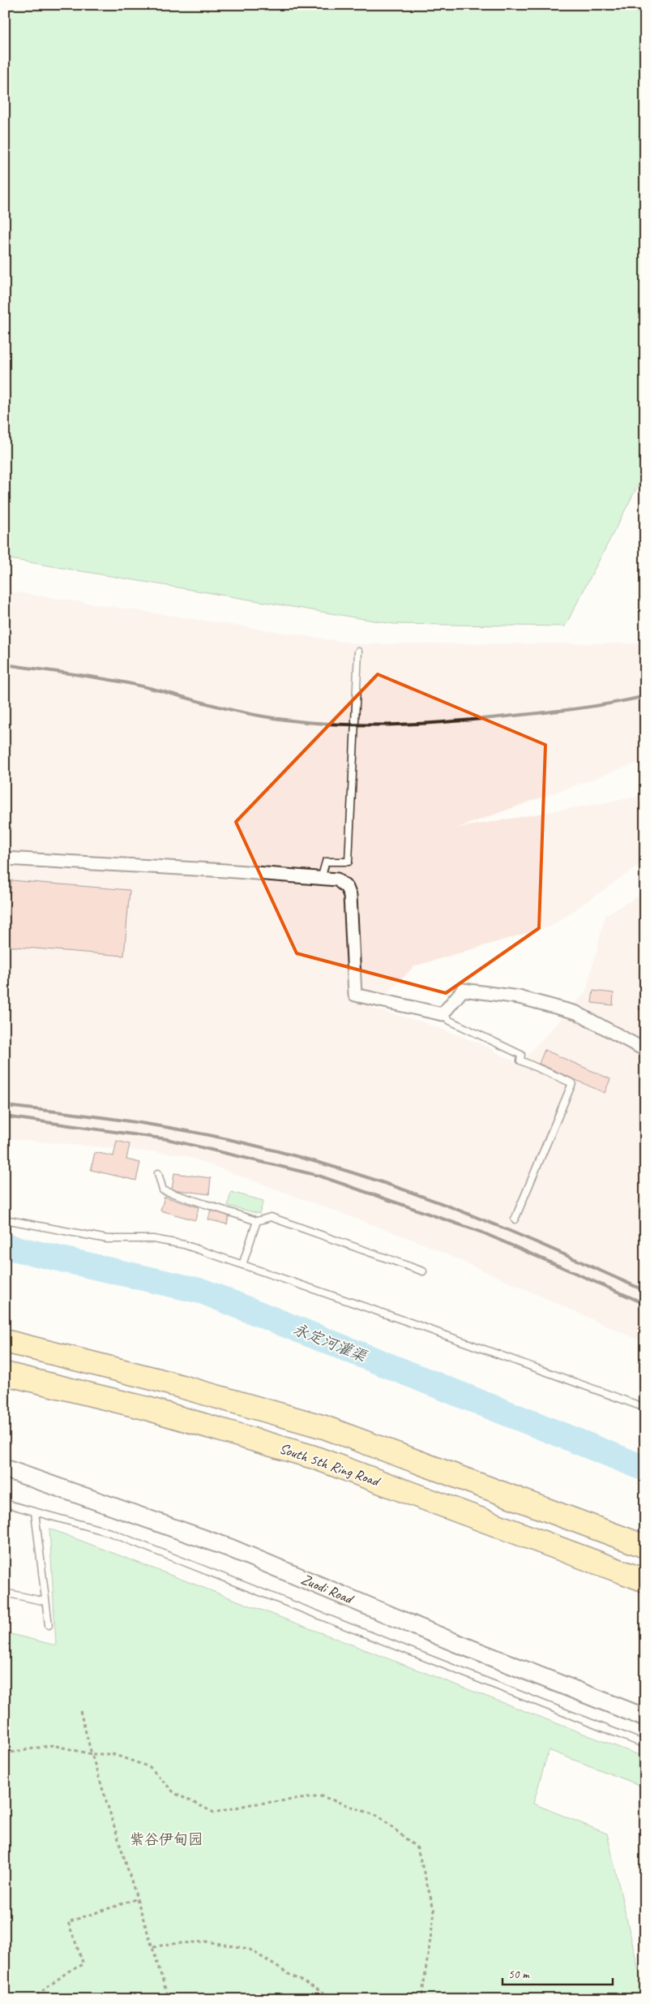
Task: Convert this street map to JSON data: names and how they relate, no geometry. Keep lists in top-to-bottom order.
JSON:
{
  "streets": {
    "highway": ["South 5th Ring Road"],
    "main road": ["Zuodi Road"]
  },
  "water": ["永定河灌渠"],
  "parks": ["紫谷伊甸园"],
  "scale_bar": "50 m"
}
